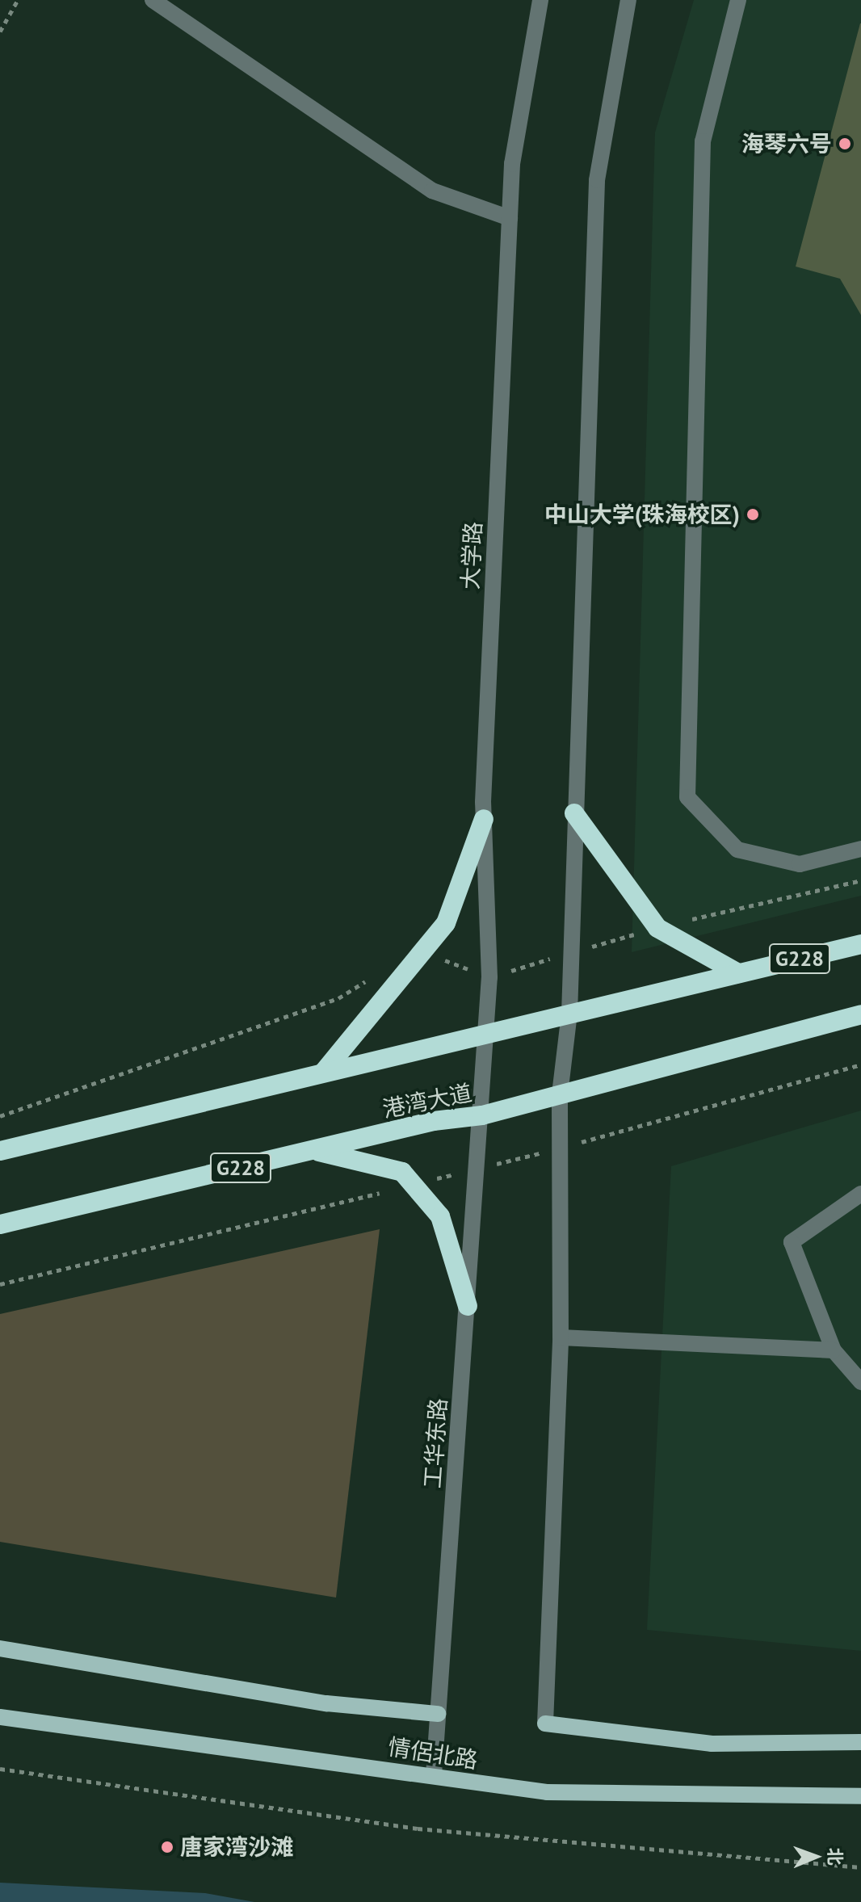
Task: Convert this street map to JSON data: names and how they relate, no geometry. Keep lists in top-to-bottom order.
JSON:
{
  "streets": {
    "highway": ["G228", "港湾大道"],
    "main road": ["情侶北路"],
    "street": ["大学路", "工华东路"]
  },
  "crossings": [
    ["大学路", "G228"],
    ["大学路", "港湾大道"],
    ["大学路", "工华东路"],
    ["港湾大道", "工华东路"],
    ["工华东路", "情侶北路"]
  ],
  "places": ["海琴六号", "中山大学(珠海校区)", "唐家湾沙滩"],
  "north": "right"
}
